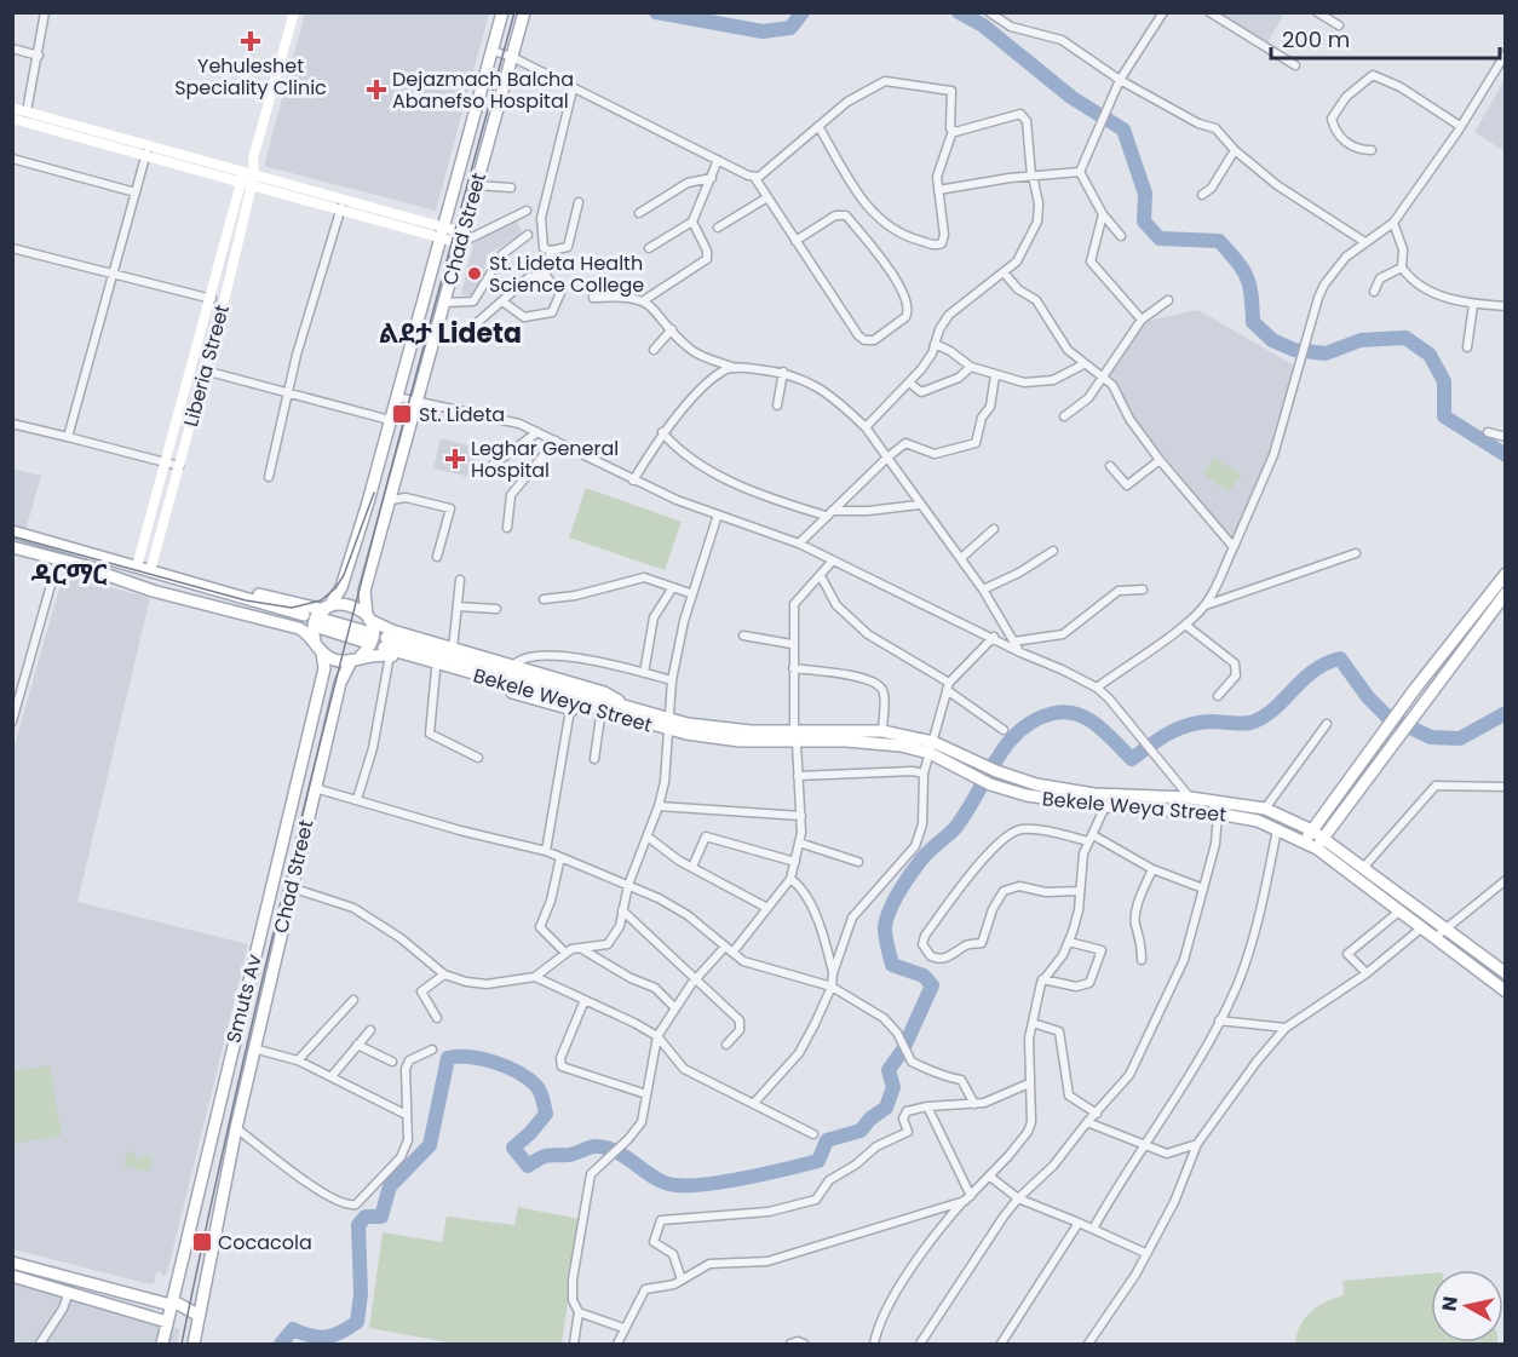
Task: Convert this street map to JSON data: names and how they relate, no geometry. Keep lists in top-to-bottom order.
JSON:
{
  "streets": {
    "main road": ["Chad Street", "Bekele Weya Street", "Smuts Av"],
    "street": ["Liberia Street"]
  },
  "crossings": [
    ["Chad Street", "Smuts Av"]
  ],
  "districts": ["ልደታ Lideta", "ዳርማር"],
  "places": {
    "health": ["Yehuleshet Speciality Clinic", "Dejazmach Balcha Abanefso Hospital", "Leghar General Hospital"],
    "other": ["St. Lideta Health Science College"],
    "transit": ["St. Lideta", "Cocacola"]
  },
  "scale_bar": "200 m",
  "north": "left"
}
